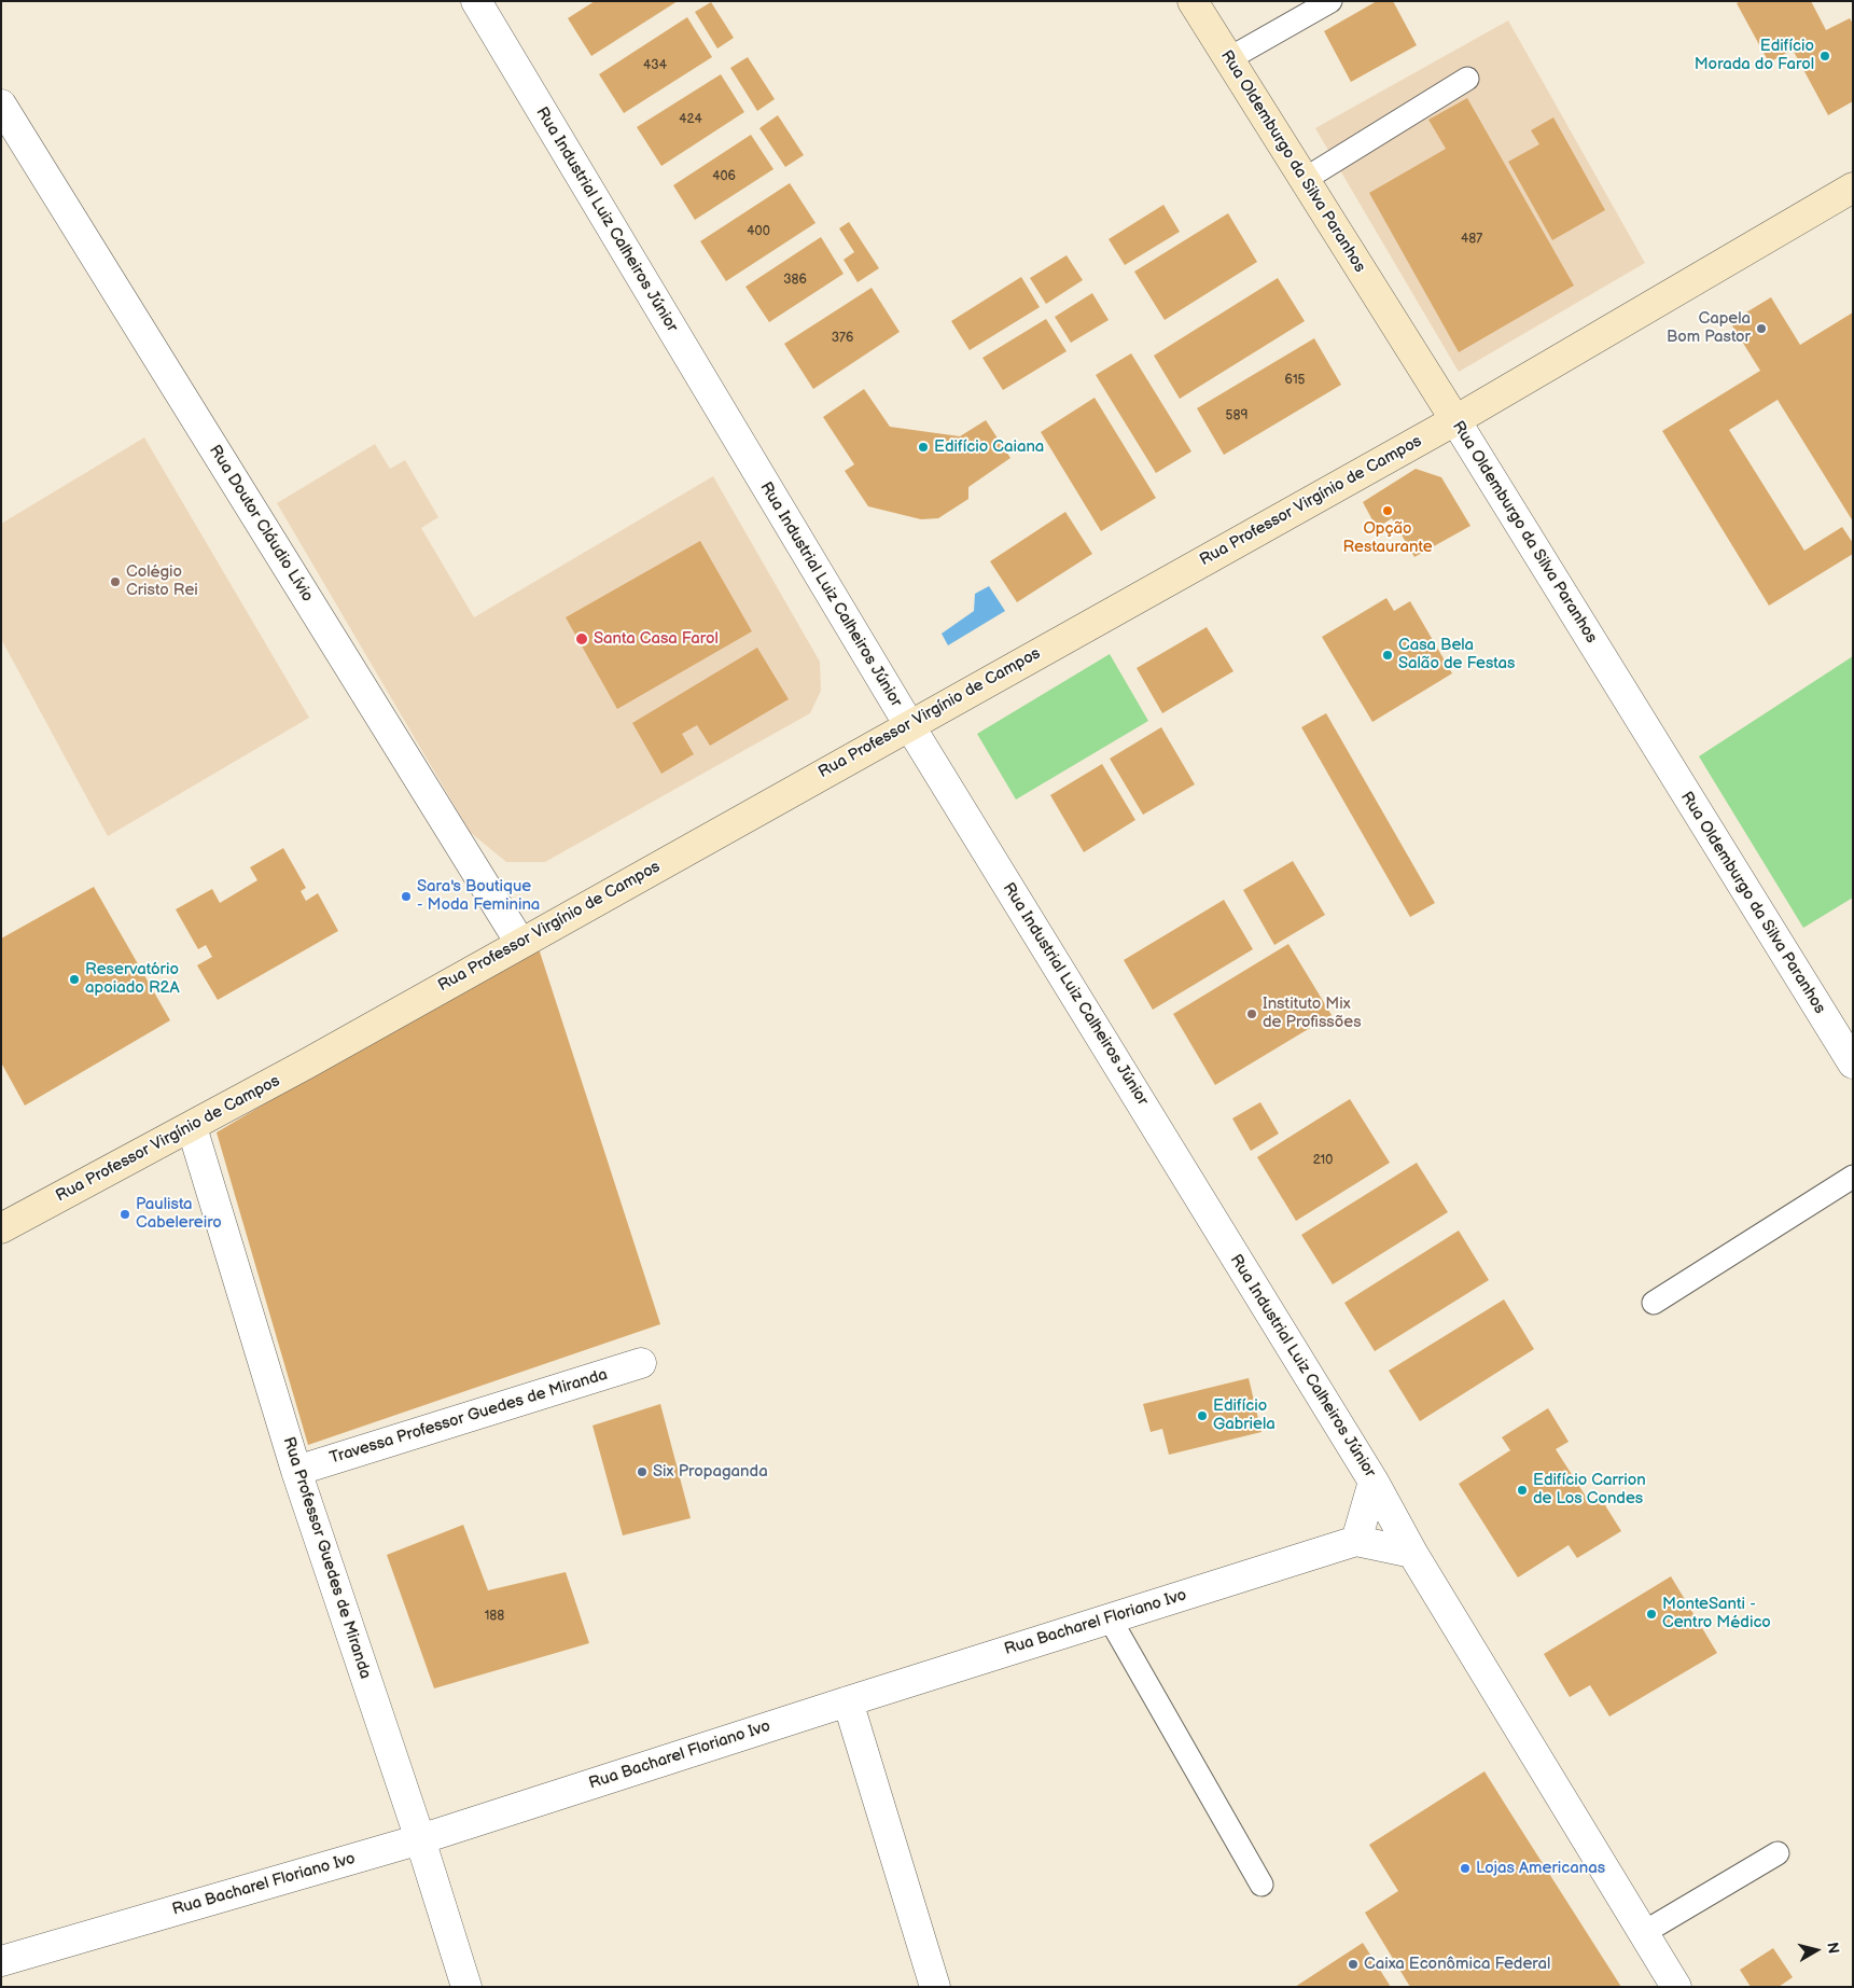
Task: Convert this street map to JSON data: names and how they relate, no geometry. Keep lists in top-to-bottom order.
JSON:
{
  "streets": {
    "street": [
      "Rua Oldemburgo da Silva Paranhos",
      "Rua Industrial Luiz Calheiros Júnior",
      "Rua Professor Virgínio de Campos",
      "Rua Doutor Cláudio Lívio",
      "Travessa Professor Guedes de Miranda",
      "Rua Professor Guedes de Miranda",
      "Rua Bacharel Floriano Ivo"
    ]
  },
  "crossings": [
    ["Rua Oldemburgo da Silva Paranhos", "Rua Professor Virgínio de Campos"],
    ["Rua Industrial Luiz Calheiros Júnior", "Rua Professor Virgínio de Campos"],
    ["Rua Industrial Luiz Calheiros Júnior", "Rua Bacharel Floriano Ivo"],
    ["Rua Professor Virgínio de Campos", "Rua Doutor Cláudio Lívio"],
    ["Rua Professor Virgínio de Campos", "Rua Professor Guedes de Miranda"],
    ["Travessa Professor Guedes de Miranda", "Rua Professor Guedes de Miranda"],
    ["Rua Professor Guedes de Miranda", "Rua Bacharel Floriano Ivo"]
  ],
  "places": [
    "Edifício Morada do Farol",
    "Capela Bom Pastor",
    "Edifício Caiana",
    "Opção Restaurante",
    "Colégio Cristo Rei",
    "Santa Casa Farol",
    "Casa Bela Salão de Festas",
    "Sara's Boutique - Moda Feminina",
    "Reservatório apoiado R2A",
    "Instituto Mix de Profissões",
    "Paulista Cabelereiro",
    "Edifício Gabriela",
    "Six Propaganda",
    "Edifício Carrion de Los Condes",
    "MonteSanti - Centro Médico",
    "Lojas Americanas",
    "Caixa Econômica Federal"
  ],
  "house_numbers": [
    "434",
    "424",
    "406",
    "400",
    "487",
    "386",
    "376",
    "615",
    "589",
    "210",
    "188"
  ],
  "north": "right"
}
